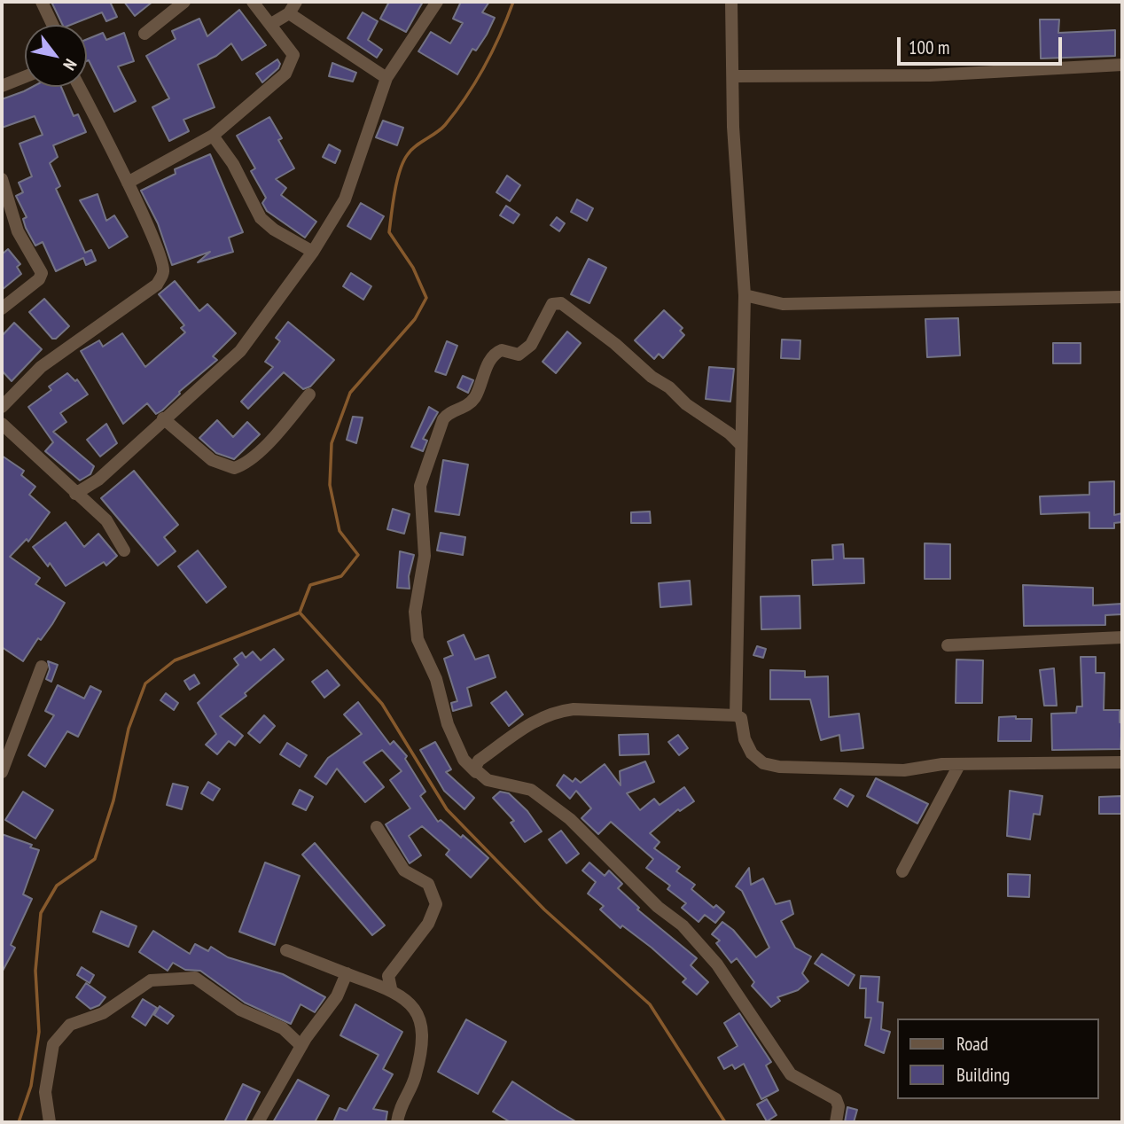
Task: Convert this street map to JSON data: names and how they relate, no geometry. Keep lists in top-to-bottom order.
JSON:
{
  "legend": ["Road", "Building"],
  "scale_bar": "100 m",
  "north": "bottom right"
}
